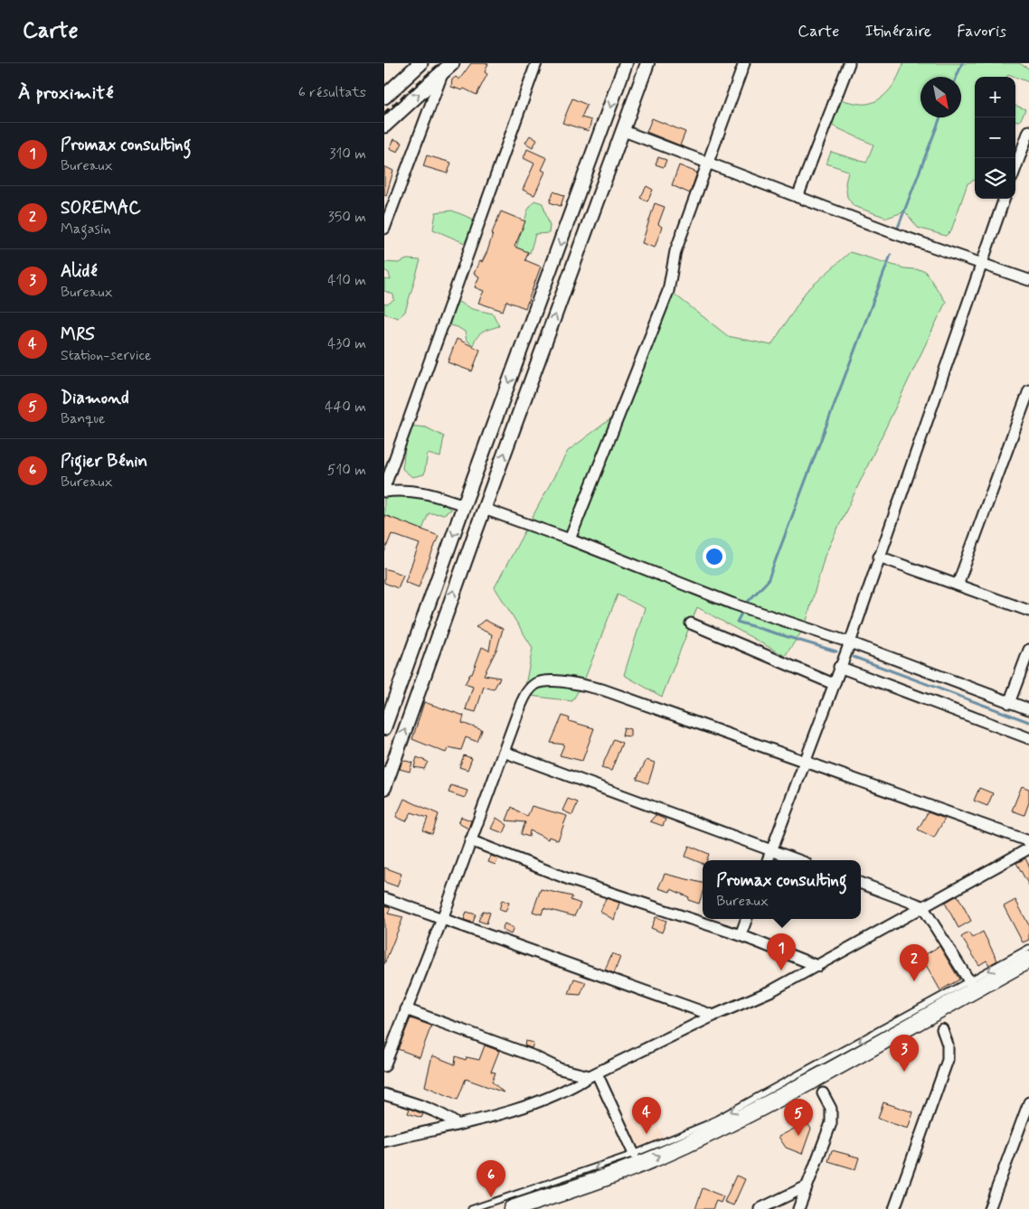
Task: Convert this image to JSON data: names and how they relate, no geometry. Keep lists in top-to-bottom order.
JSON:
{
  "north": "bottom right",
  "page": {
    "header": "Carte",
    "nav": ["Carte", "Itinéraire", "Favoris"],
    "heading": ["À proximité", "6 résultats"],
    "map_buttons": ["+", "−"],
    "list": [
      {
        "mark": "1",
        "name": "Promax consulting",
        "note": "Bureaux",
        "value": "310 m"
      },
      {
        "mark": "2",
        "name": "SOREMAC",
        "note": "Magasin",
        "value": "350 m"
      },
      {
        "mark": "3",
        "name": "Alidé",
        "note": "Bureaux",
        "value": "410 m"
      },
      {
        "mark": "4",
        "name": "MRS",
        "note": "Station-service",
        "value": "430 m"
      },
      {
        "mark": "5",
        "name": "Diamond",
        "note": "Banque",
        "value": "440 m"
      },
      {
        "mark": "6",
        "name": "Pigier Bénin",
        "note": "Bureaux",
        "value": "510 m"
      }
    ],
    "popup": ["Promax consulting", "Bureaux"],
    "pins": [
      "1",
      "2",
      "3",
      "4",
      "5",
      "6"
    ]
  }
}
